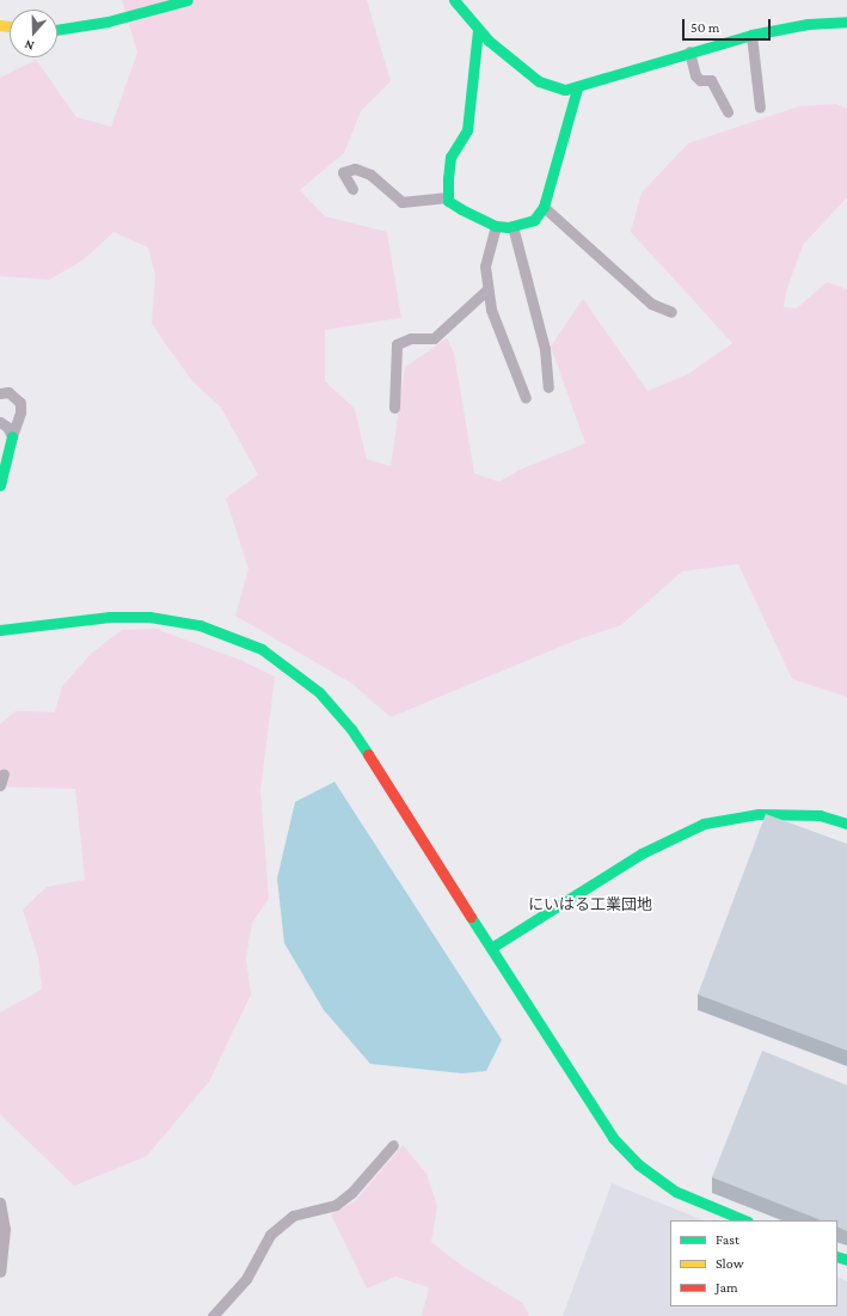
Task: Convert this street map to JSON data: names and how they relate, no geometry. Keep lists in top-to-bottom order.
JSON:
{
  "districts": ["にいはる工業団地"],
  "legend": ["Fast", "Slow", "Jam"],
  "scale_bar": "50 m",
  "north": "bottom"
}
